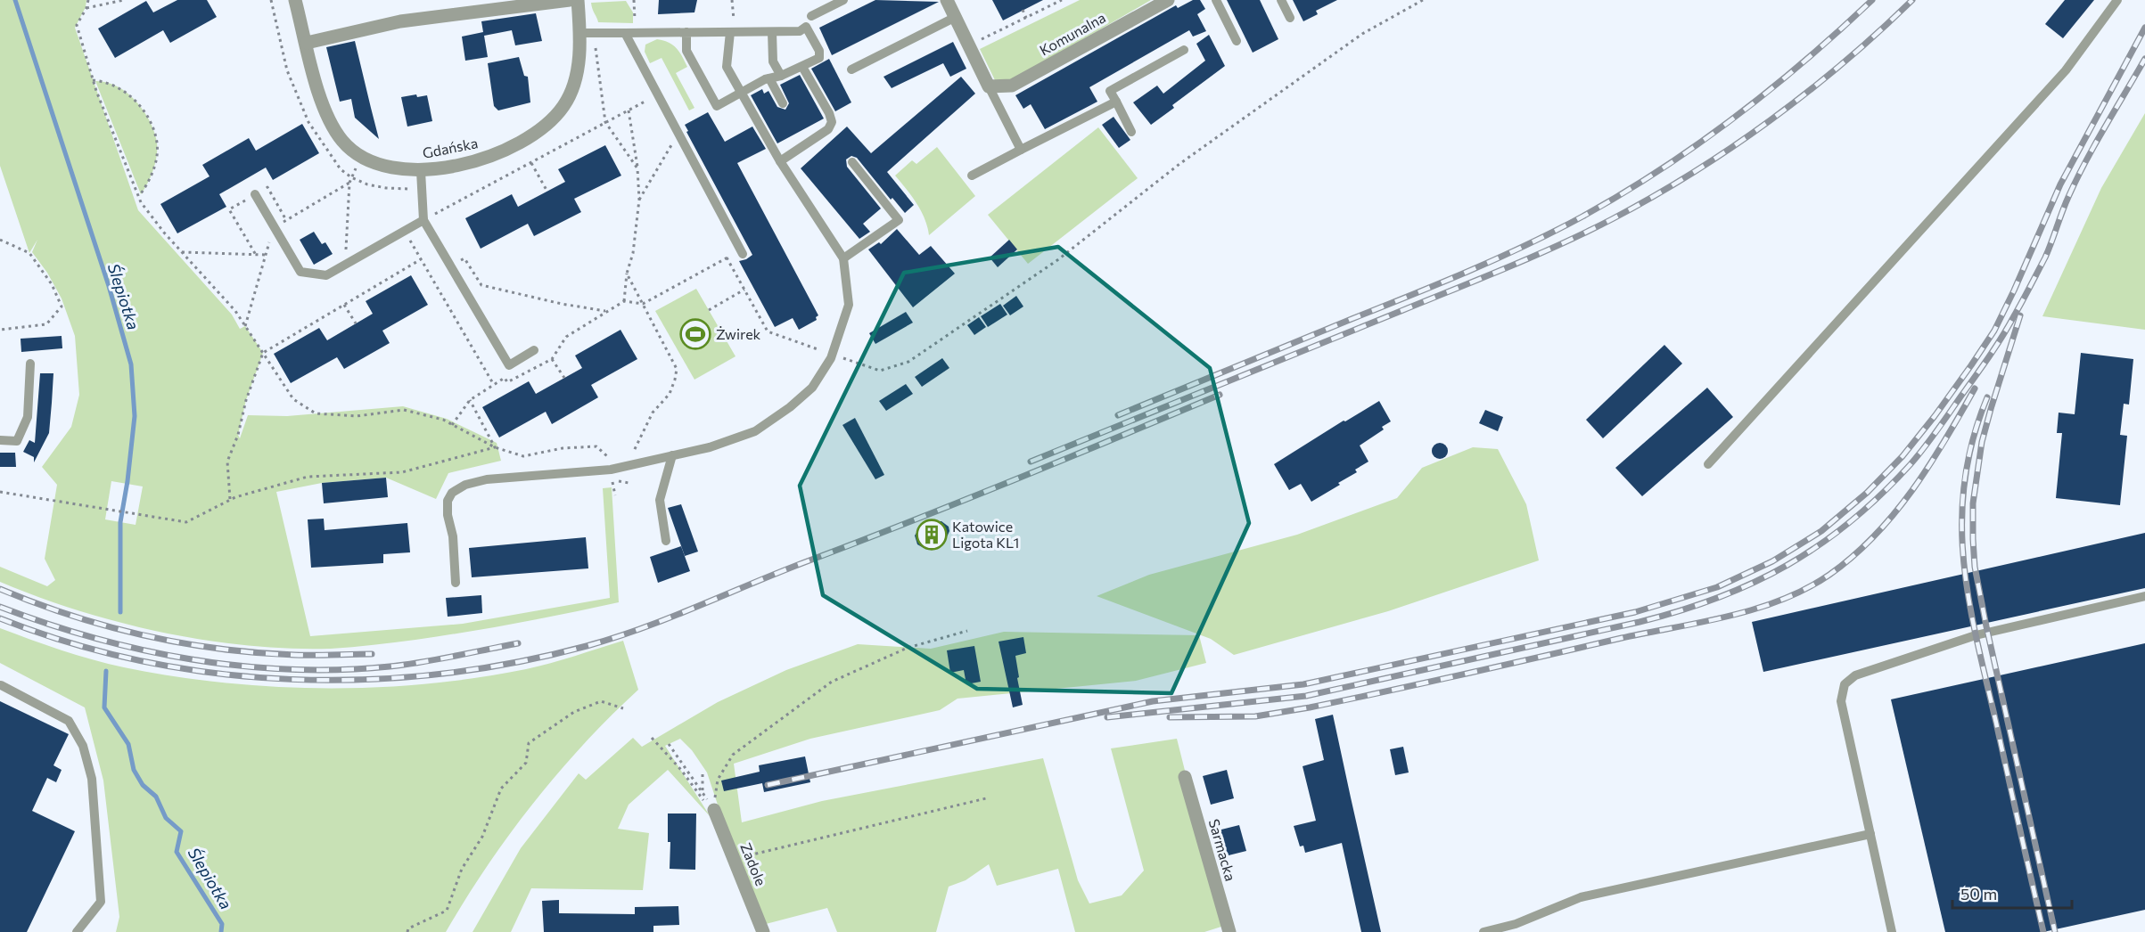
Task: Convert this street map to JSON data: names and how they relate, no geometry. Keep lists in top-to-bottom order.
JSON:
{
  "streets": {
    "street": [
      "Komunalna",
      "Gdańska",
      "Sarmacka",
      "Zadole"
    ]
  },
  "water": ["Ślepiotka"],
  "places": {
    "sports": ["Żwirek"],
    "building": ["Katowice Ligota KL1"]
  },
  "scale_bar": "50 m"
}
